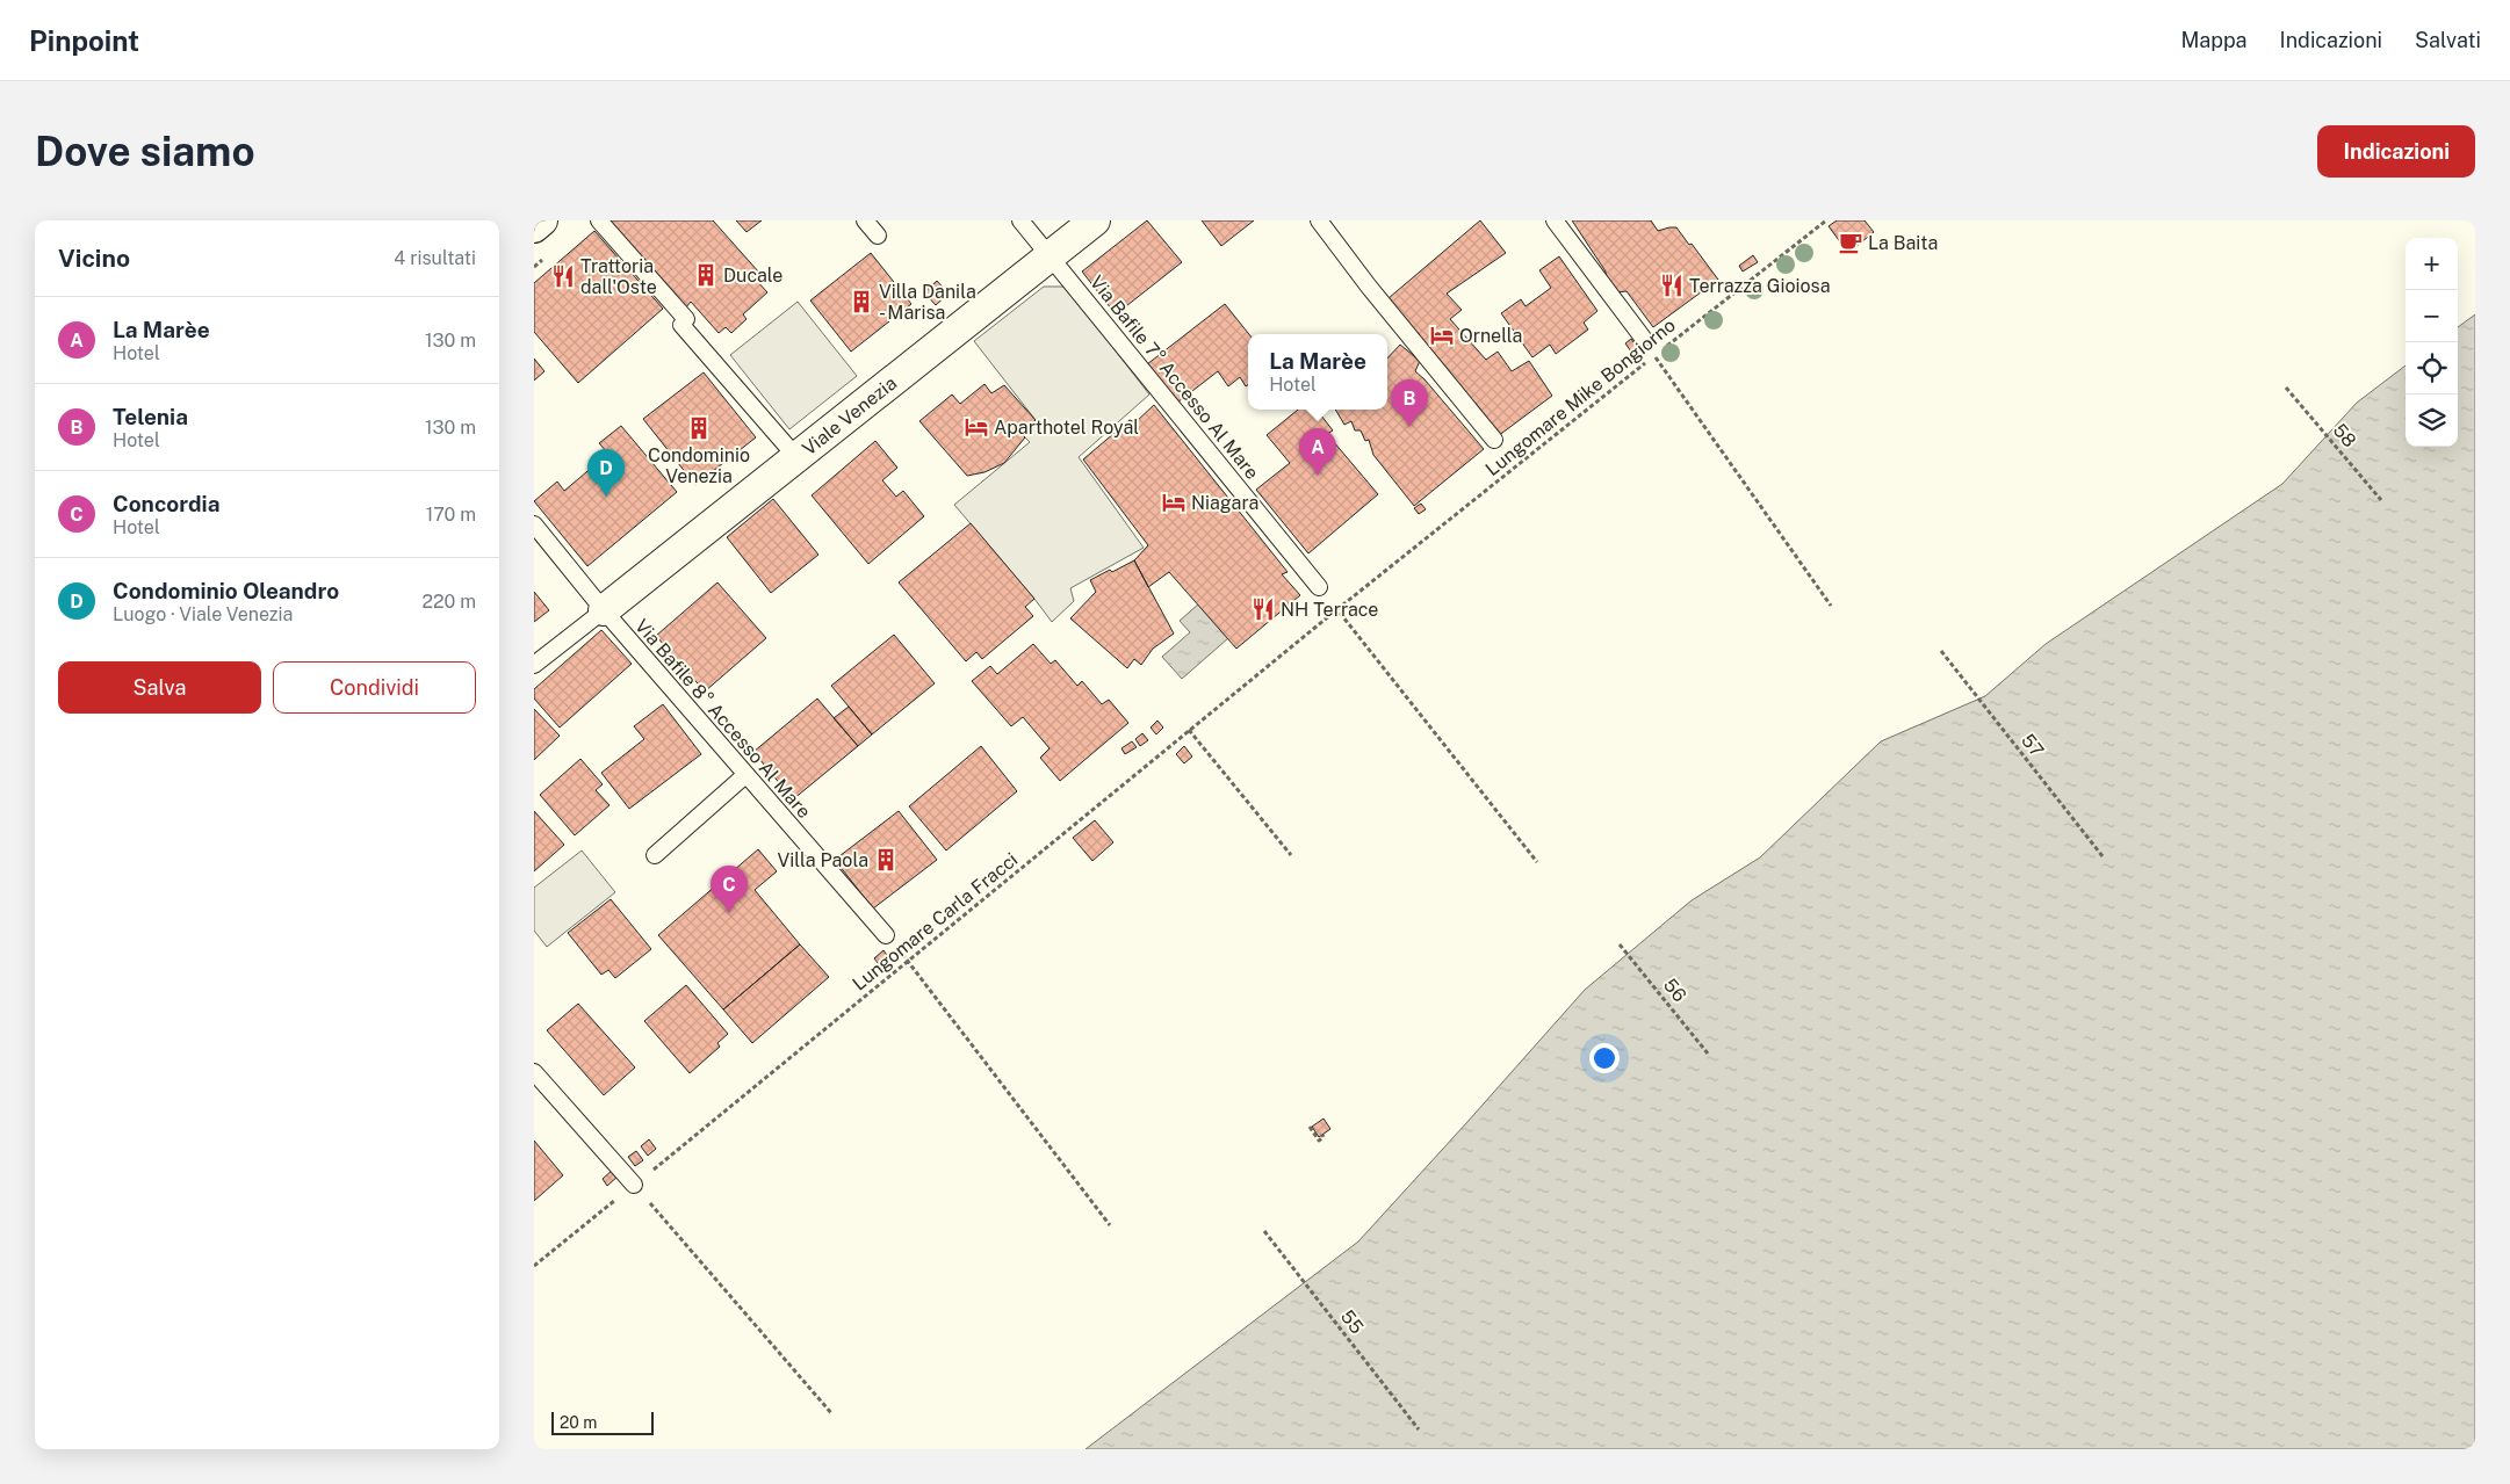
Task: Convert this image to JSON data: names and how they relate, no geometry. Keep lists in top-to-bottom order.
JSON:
{
  "streets": {
    "street": ["Viale Venezia"],
    "lane": ["Via Bafile 7° Accesso Al Mare", "Via Bafile 8° Accesso Al Mare"],
    "path": [
      "Lungomare Mike Bongiorno",
      "58",
      "57",
      "Lungomare Carla Fracci",
      "56",
      "55"
    ]
  },
  "crossings": [
    ["Via Bafile 7° Accesso Al Mare", "Viale Venezia"],
    ["Lungomare Mike Bongiorno", "Lungomare Carla Fracci"],
    ["Viale Venezia", "Via Bafile 8° Accesso Al Mare"]
  ],
  "places": {
    "cafe": ["La Baita"],
    "building": [
      "Ducale",
      "Villa Danila - Marisa",
      "Condominio Venezia",
      "Villa Paola"
    ],
    "restaurant": ["Trattoria dall'Oste", "Terrazza Gioiosa", "NH Terrace"],
    "hotel": ["Ornella", "Aparthotel Royal", "Niagara"]
  },
  "scale_bar": "20 m",
  "page": {
    "header": "Pinpoint",
    "nav": ["Mappa", "Indicazioni", "Salvati"],
    "buttons": [
      "Indicazioni",
      ["Salva", "Condividi"]
    ],
    "title": "Dove siamo",
    "heading": ["Vicino", "4 risultati"],
    "map_buttons": ["+", "−"],
    "list": [
      {
        "mark": "A",
        "name": "La Marèe",
        "note": "Hotel",
        "value": "130 m"
      },
      {
        "mark": "B",
        "name": "Telenia",
        "note": "Hotel",
        "value": "130 m"
      },
      {
        "mark": "C",
        "name": "Concordia",
        "note": "Hotel",
        "value": "170 m"
      },
      {
        "mark": "D",
        "name": "Condominio Oleandro",
        "note": "Luogo · Viale Venezia",
        "value": "220 m"
      }
    ],
    "popup": ["La Marèe", "Hotel"],
    "pins": [
      "B",
      "A",
      "D",
      "C"
    ],
    "scale": "20 m"
  }
}
